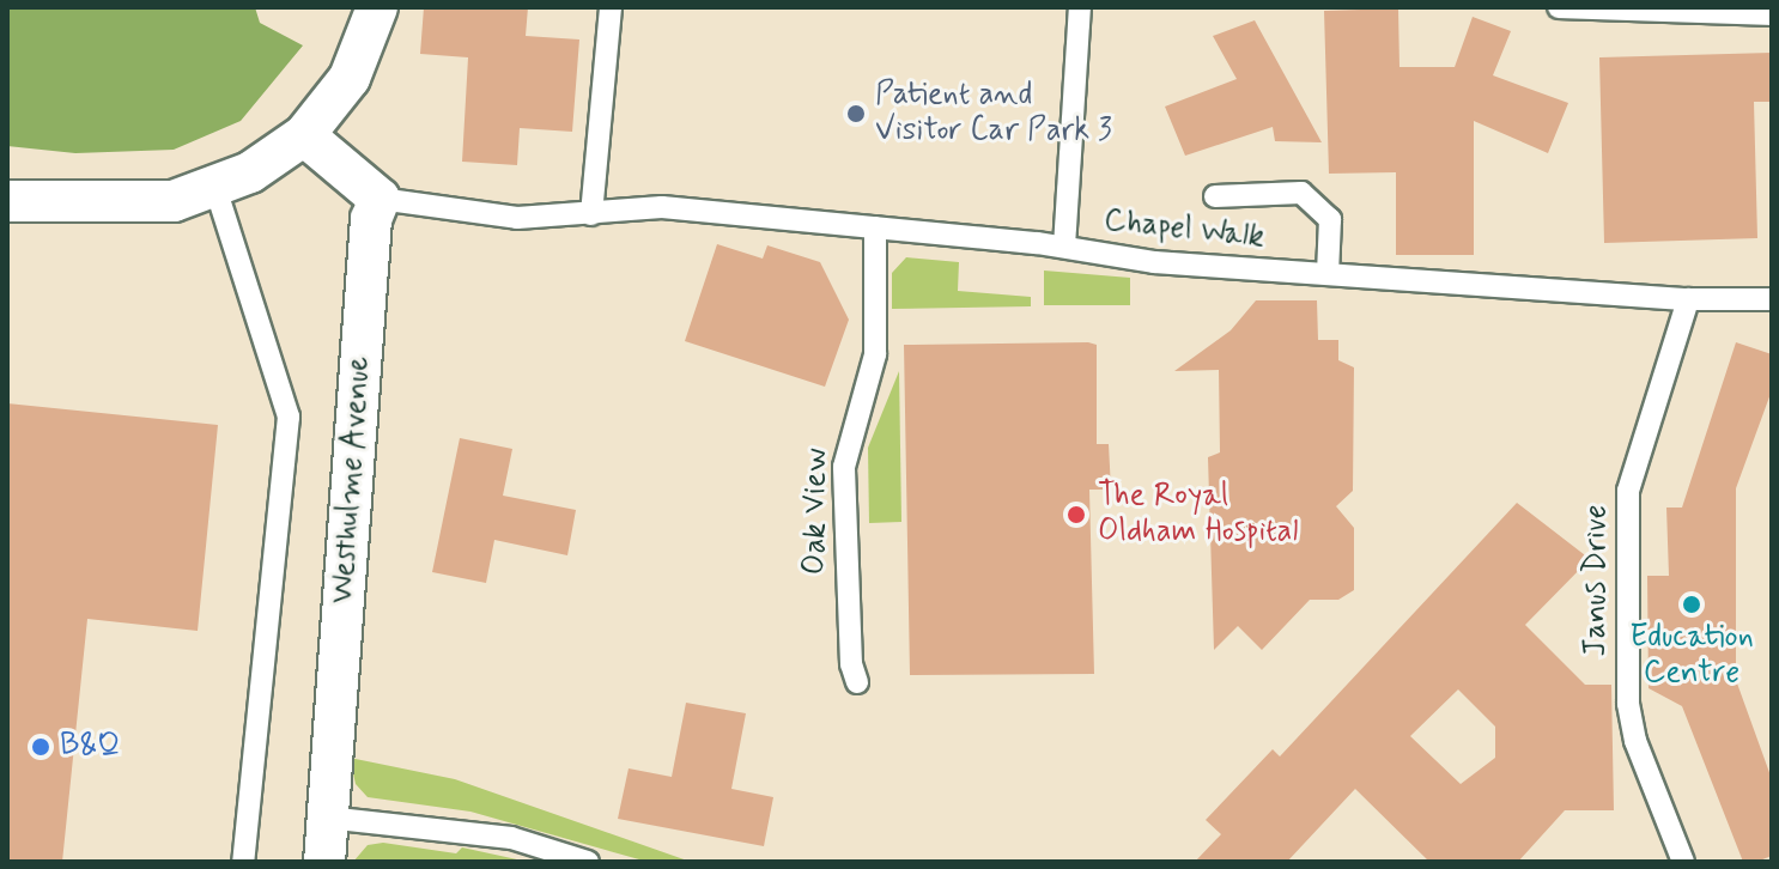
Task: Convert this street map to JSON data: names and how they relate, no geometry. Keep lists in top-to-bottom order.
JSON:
{
  "streets": {
    "street": ["Westhulme Avenue"],
    "lane": ["Chapel Walk", "Oak View", "Janus Drive"]
  },
  "crossings": [
    ["Chapel Walk", "Westhulme Avenue"],
    ["Chapel Walk", "Oak View"],
    ["Chapel Walk", "Janus Drive"]
  ],
  "places": [
    "Patient and Visitor Car Park 3",
    "The Royal Oldham Hospital",
    "Education Centre",
    "B&Q"
  ]
}
